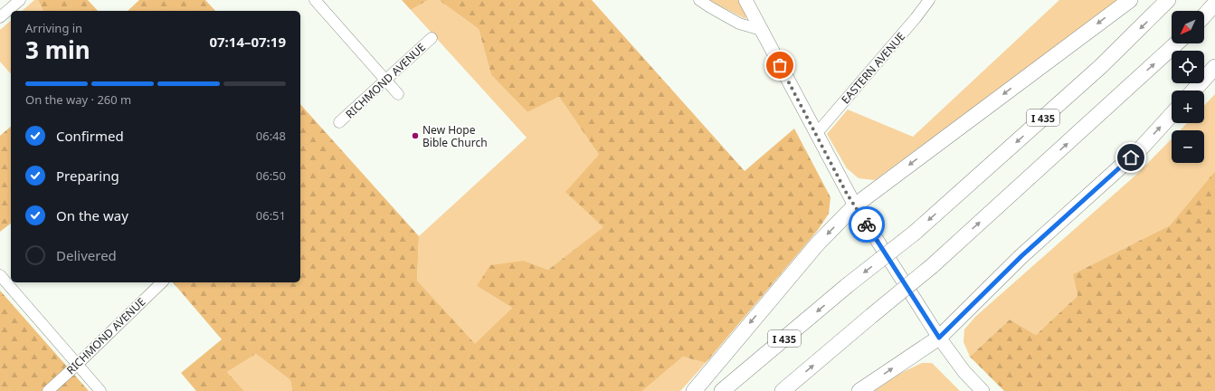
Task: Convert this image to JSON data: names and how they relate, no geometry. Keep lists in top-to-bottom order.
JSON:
{
  "streets": {
    "highway": ["I 435"],
    "street": ["EASTERN AVENUE", "RICHMOND AVENUE"]
  },
  "places": ["New Hope Bible Church"],
  "north": "bottom left",
  "page": {
    "map_buttons": ["+", "−"],
    "heading": ["3 min", "Arriving in", "07:14–07:19"],
    "bar": "On the way · 260 m",
    "list": [
      ["Confirmed", "06:48"],
      ["Preparing", "06:50"],
      ["On the way", "06:51"],
      "Delivered"
    ]
  }
}
